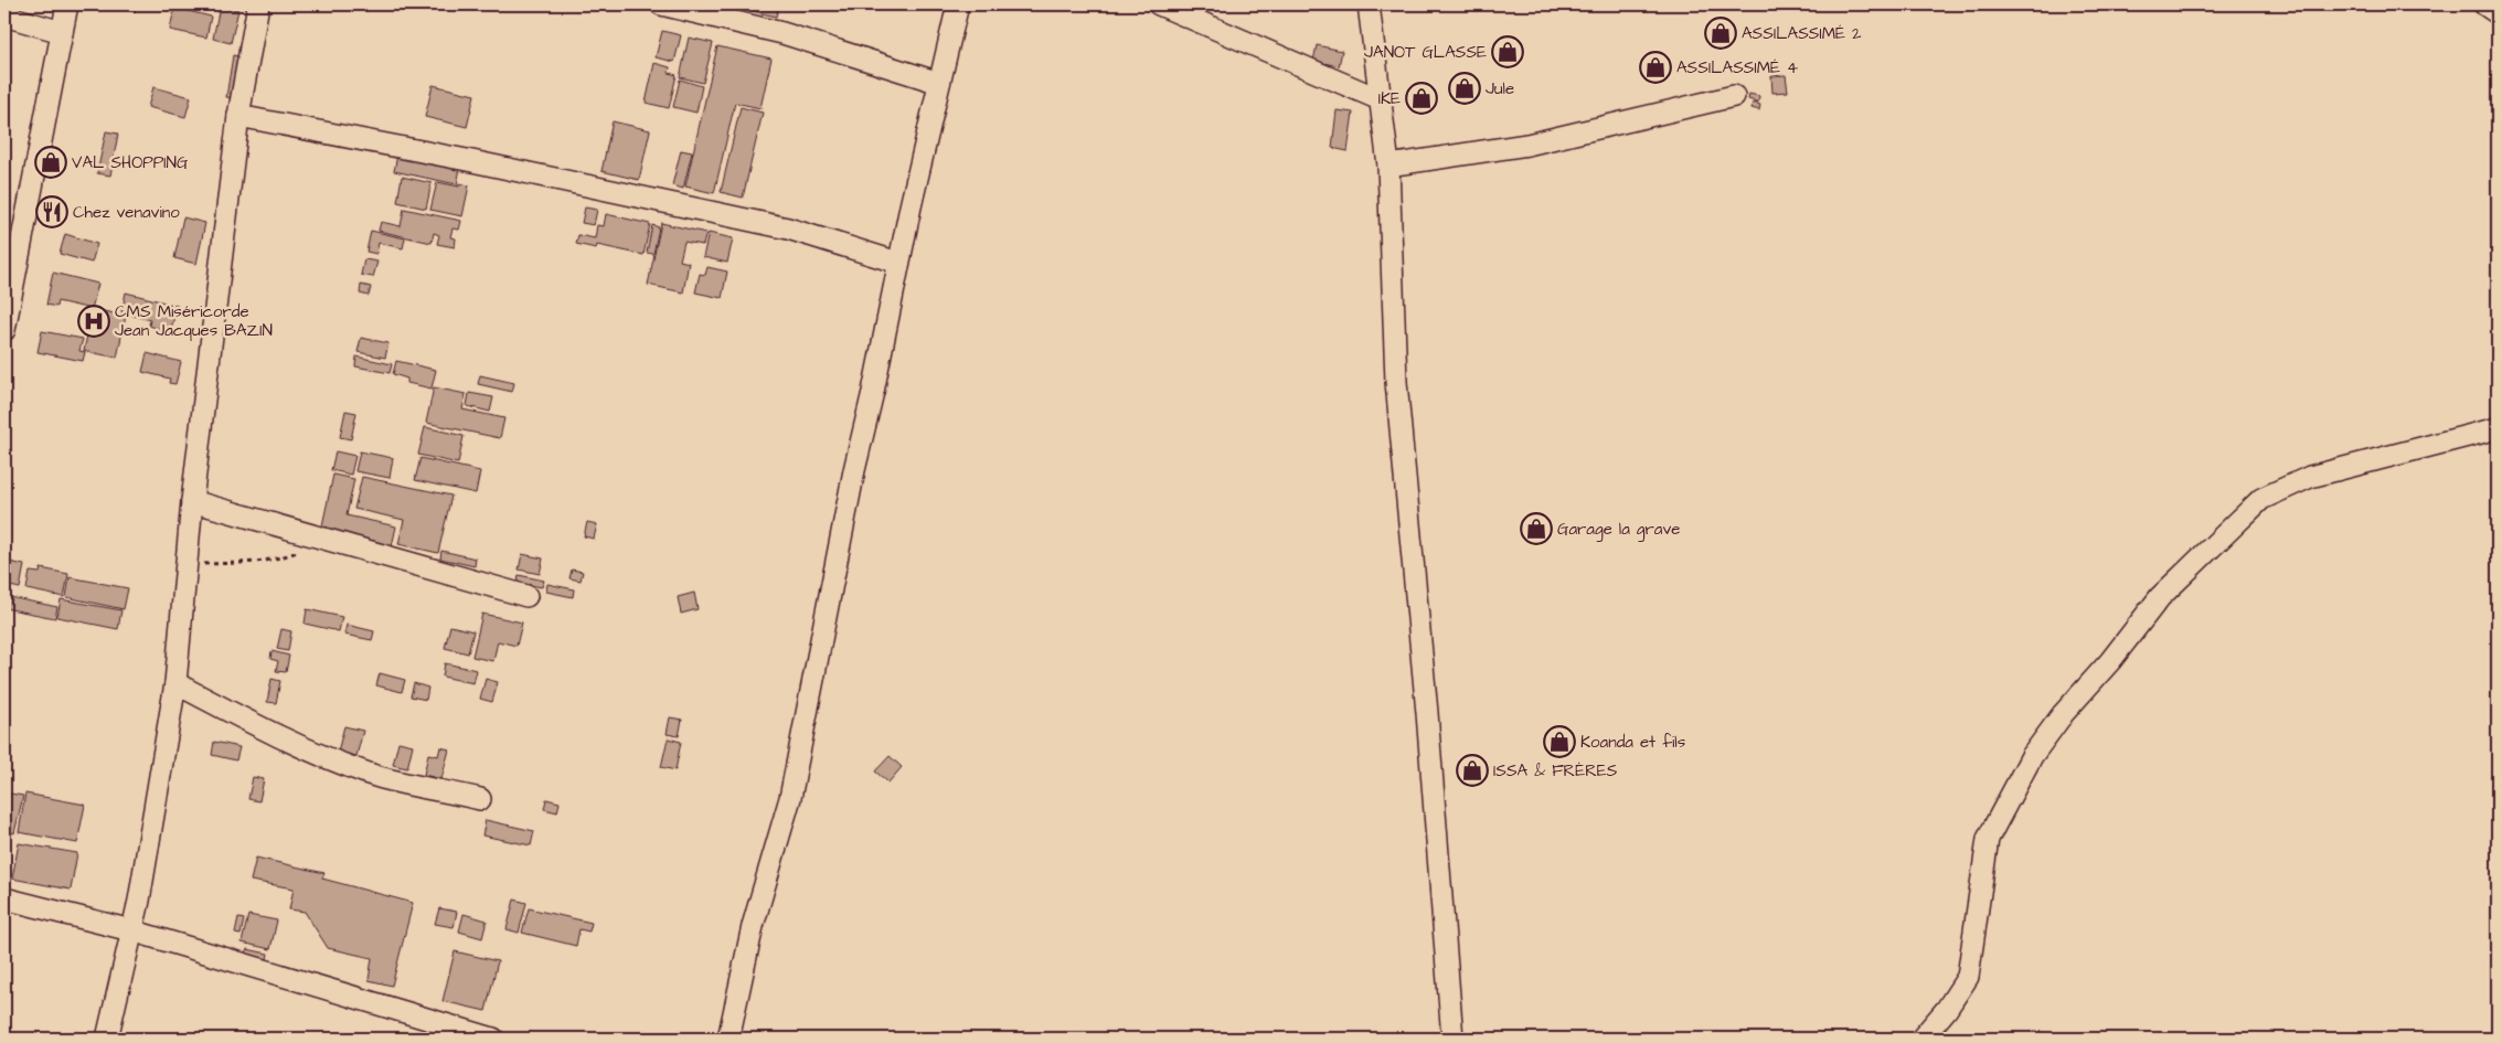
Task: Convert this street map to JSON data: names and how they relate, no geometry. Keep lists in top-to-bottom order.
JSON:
{
  "places": {
    "shop": [
      "ASSILASSIMÉ 2",
      "JANOT GLASSE",
      "ASSILASSIMÉ 4",
      "Jule",
      "IKE",
      "VAL SHOPPING",
      "Garage la grave",
      "Koanda et fils",
      "ISSA & FRÈRES"
    ],
    "restaurant": ["Chez venavino"],
    "hospital": ["CMS Miséricorde Jean Jacques BAZIN"]
  }
}
